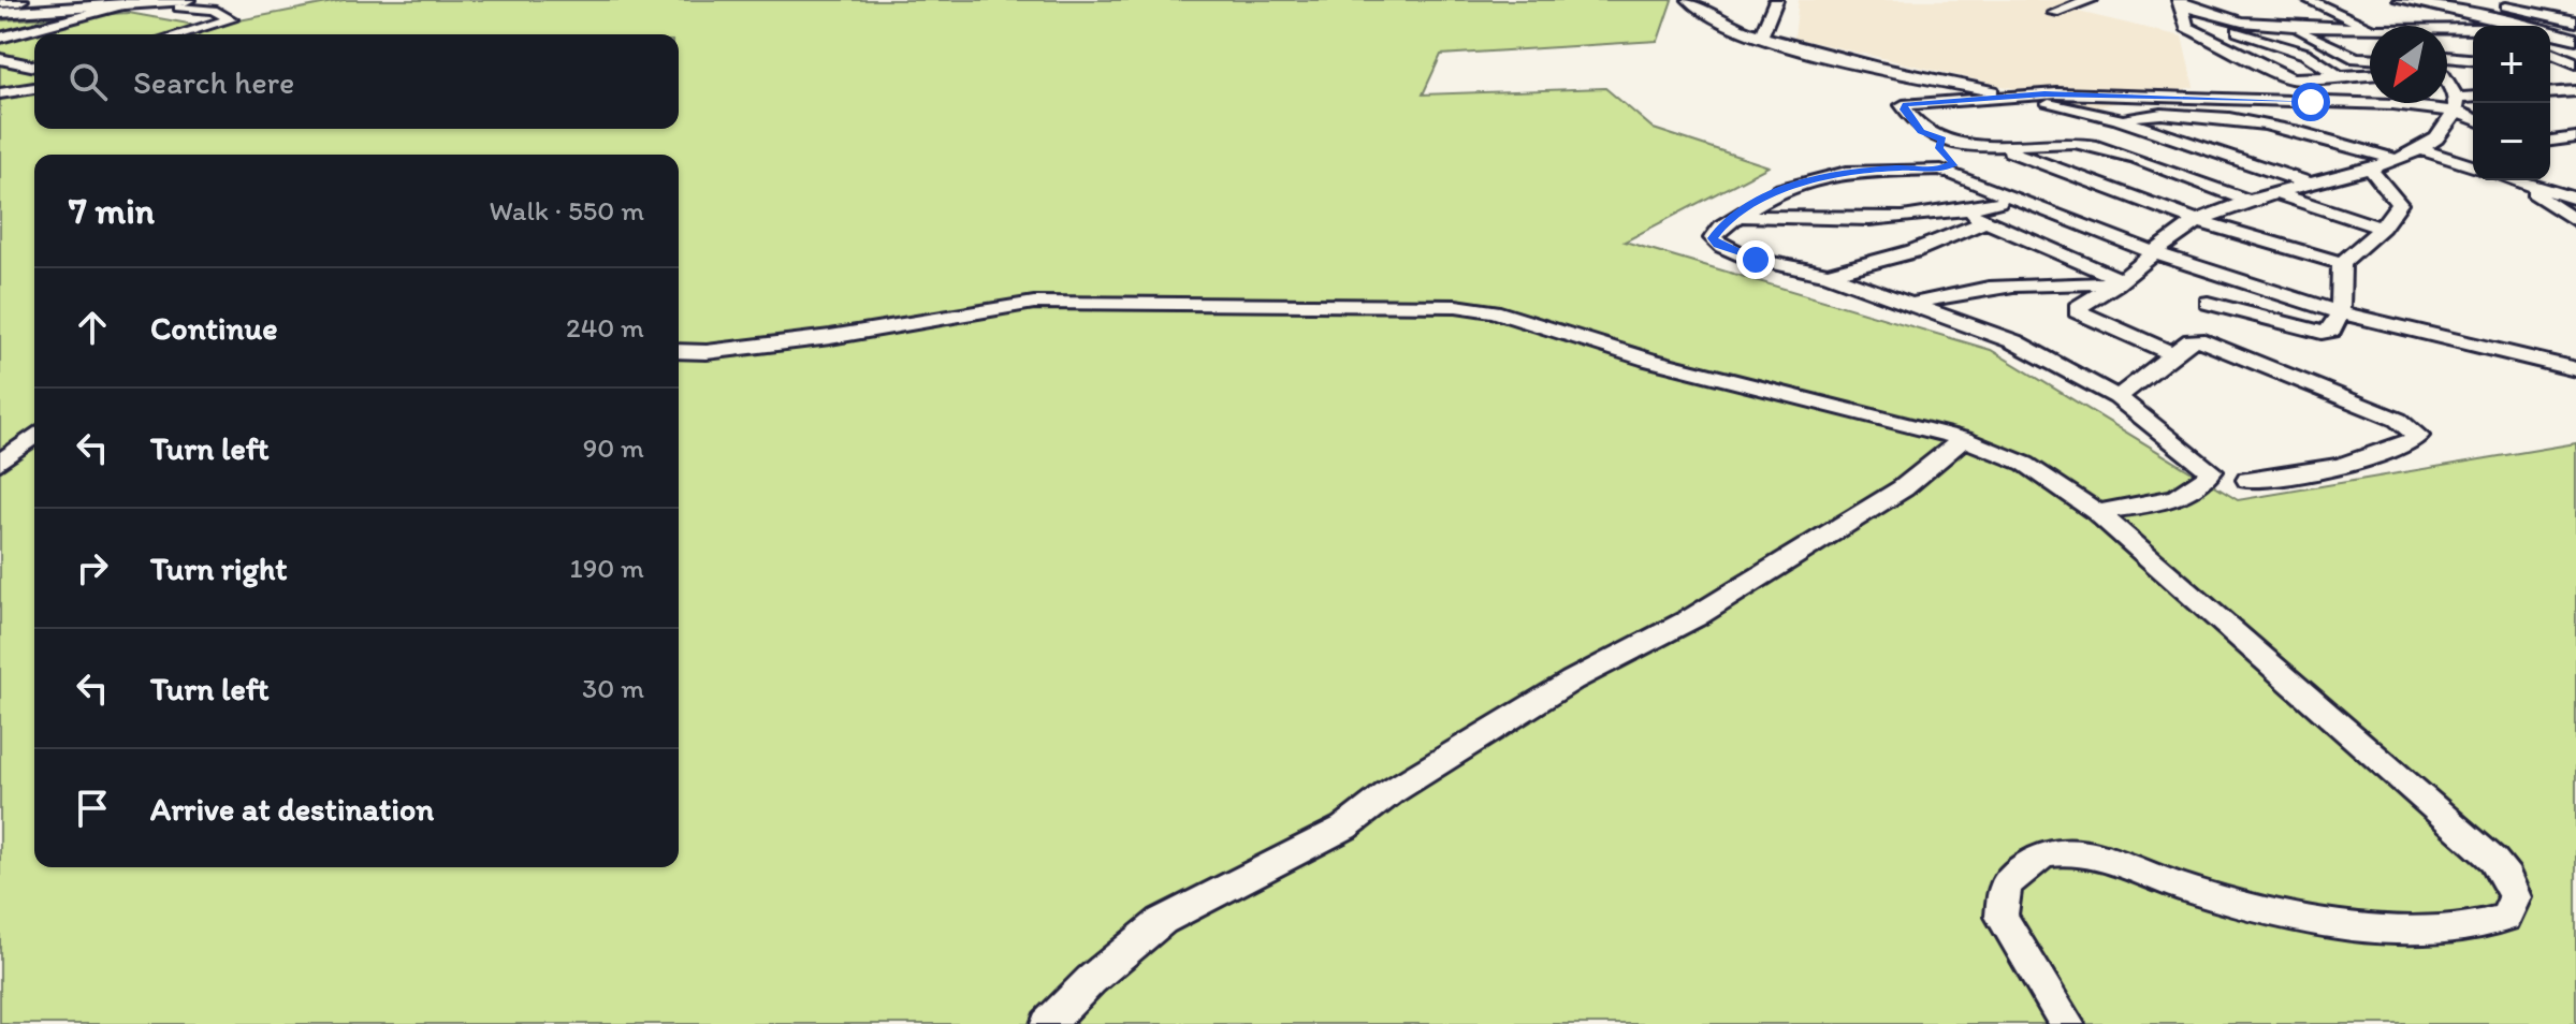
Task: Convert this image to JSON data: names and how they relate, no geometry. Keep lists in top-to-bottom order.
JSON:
{
  "north": "bottom left",
  "page": {
    "map_buttons": ["+", "−"],
    "search": "Search here",
    "heading": ["7 min", "Walk · 550 m"],
    "list": [
      ["Continue", "240 m"],
      ["Turn left", "90 m"],
      ["Turn right", "190 m"],
      ["Turn left", "30 m"],
      "Arrive at destination"
    ]
  }
}
